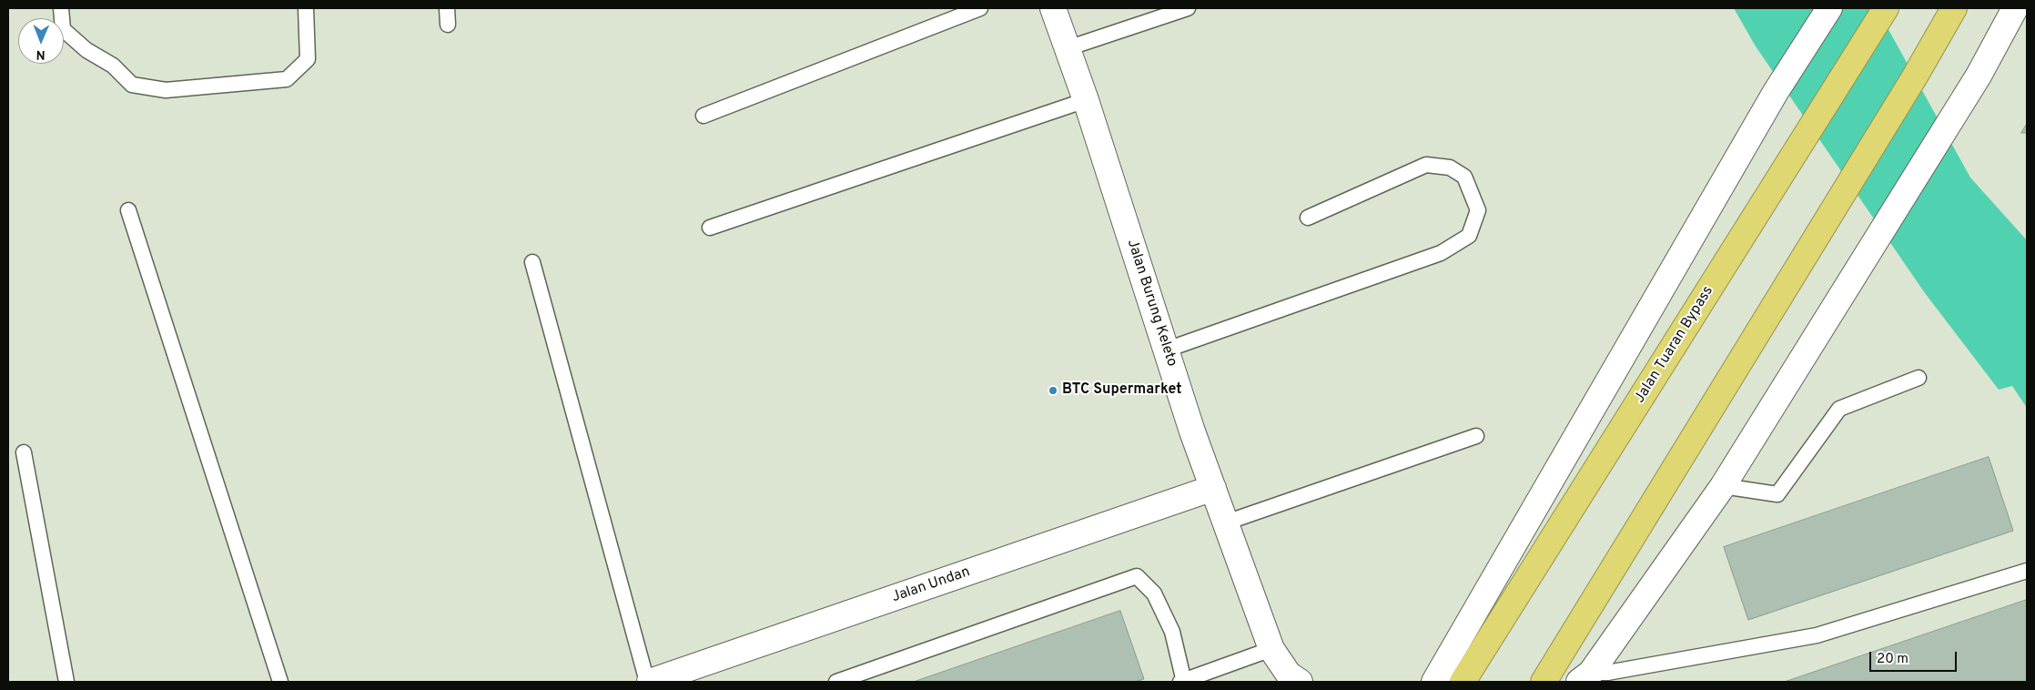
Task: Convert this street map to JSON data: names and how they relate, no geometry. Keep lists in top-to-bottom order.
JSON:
{
  "streets": {
    "highway": ["Jalan Tuaran Bypass"],
    "street": ["Jalan Burung Keleto", "Jalan Undan"]
  },
  "crossings": [
    ["Jalan Burung Keleto", "Jalan Undan"]
  ],
  "places": ["BTC Supermarket"],
  "scale_bar": "20 m",
  "north": "bottom"
}
